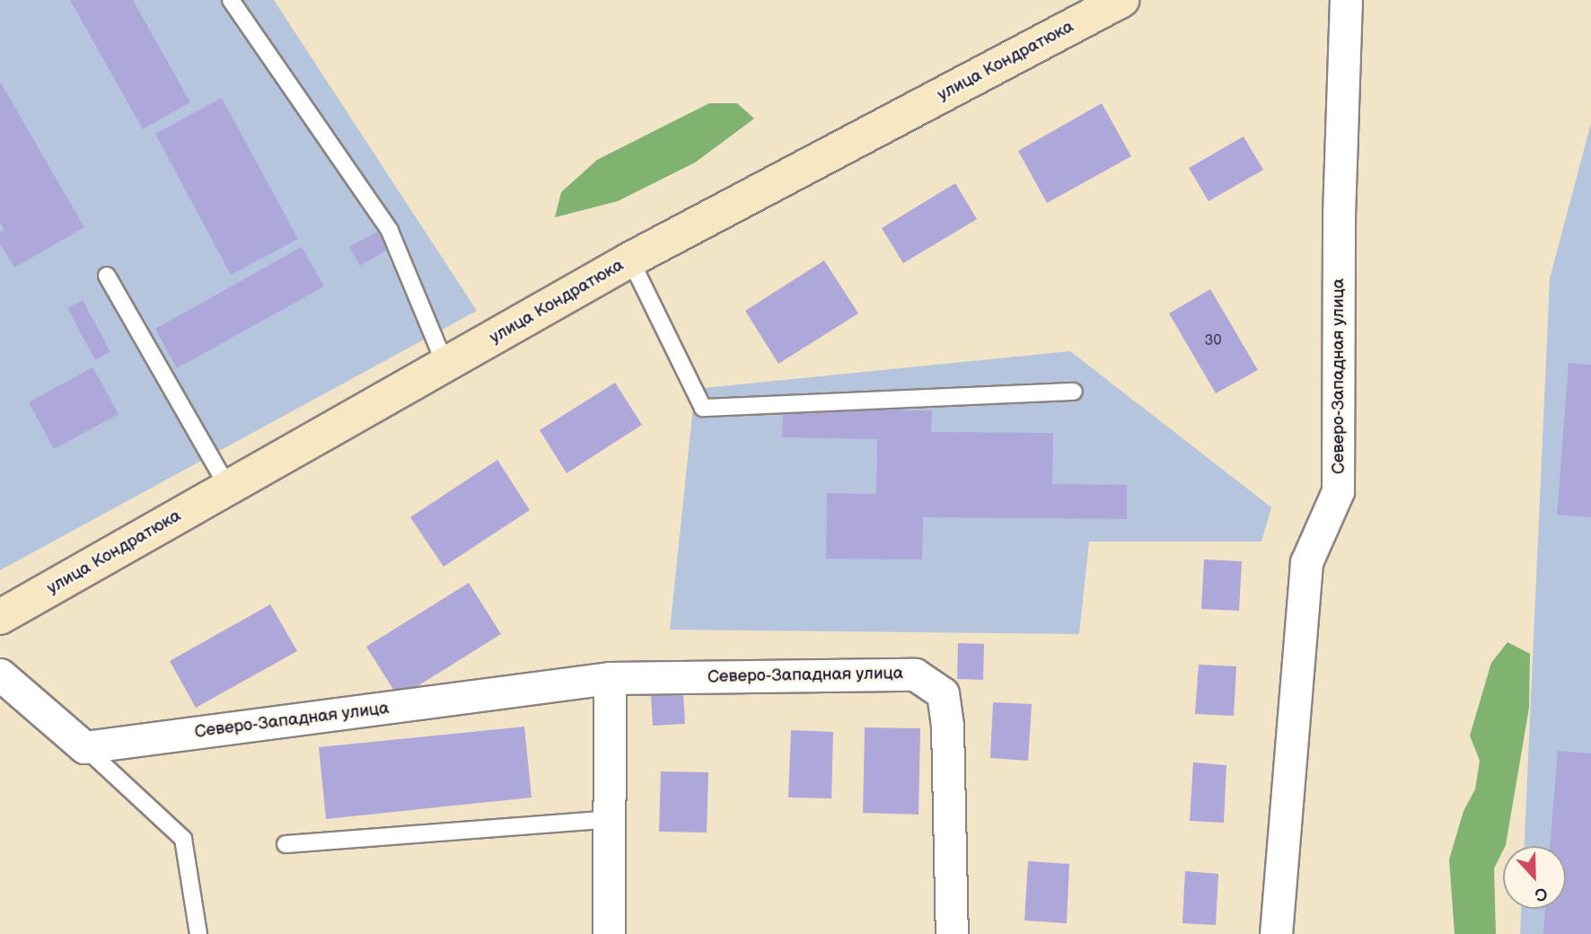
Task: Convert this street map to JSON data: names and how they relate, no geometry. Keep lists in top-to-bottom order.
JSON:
{
  "streets": {
    "main road": ["улица Кондратюка"],
    "street": ["Северо-Западная улица"]
  },
  "house_numbers": ["30"],
  "north": "bottom"
}
